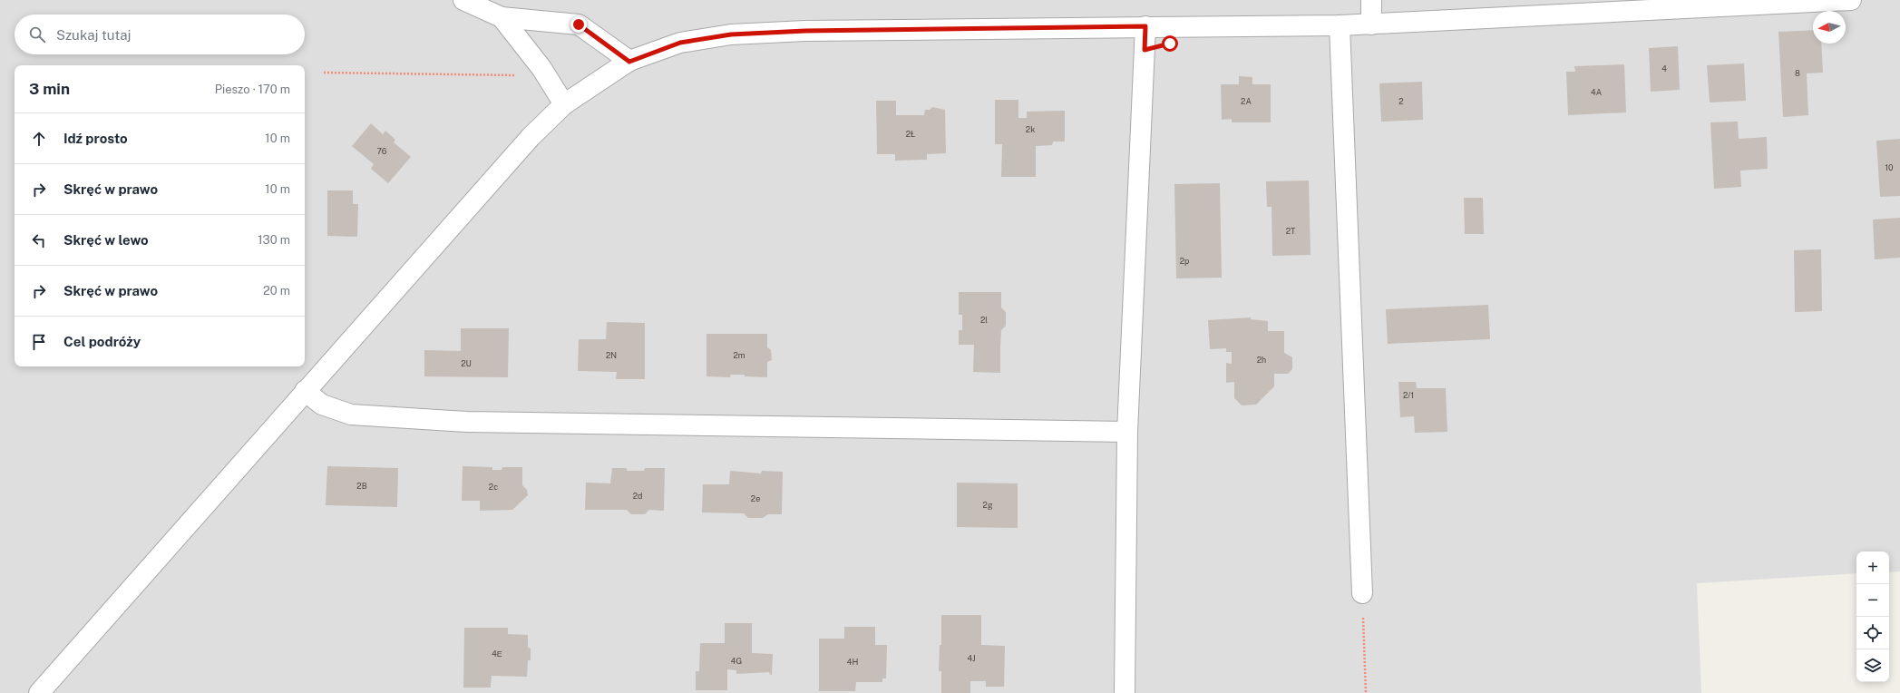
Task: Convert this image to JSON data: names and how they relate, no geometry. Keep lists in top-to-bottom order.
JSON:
{
  "house_numbers": [
    "4",
    "8",
    "4A",
    "2A",
    "2",
    "2k",
    "2Ł",
    "76",
    "10",
    "2T",
    "2p",
    "2l",
    "2N",
    "2m",
    "2h",
    "2U",
    "2/1",
    "2B",
    "2c",
    "2d",
    "2e",
    "2g",
    "4Е",
    "4J",
    "4G",
    "4H"
  ],
  "north": "left",
  "page": {
    "search": "Szukaj tutaj",
    "heading": ["3 min", "Pieszo · 170 m"],
    "list": [
      ["Idź prosto", "10 m"],
      ["Skręć w prawo", "10 m"],
      ["Skręć w lewo", "130 m"],
      ["Skręć w prawo", "20 m"],
      "Cel podróży"
    ],
    "map_buttons": ["+", "−"]
  }
}
